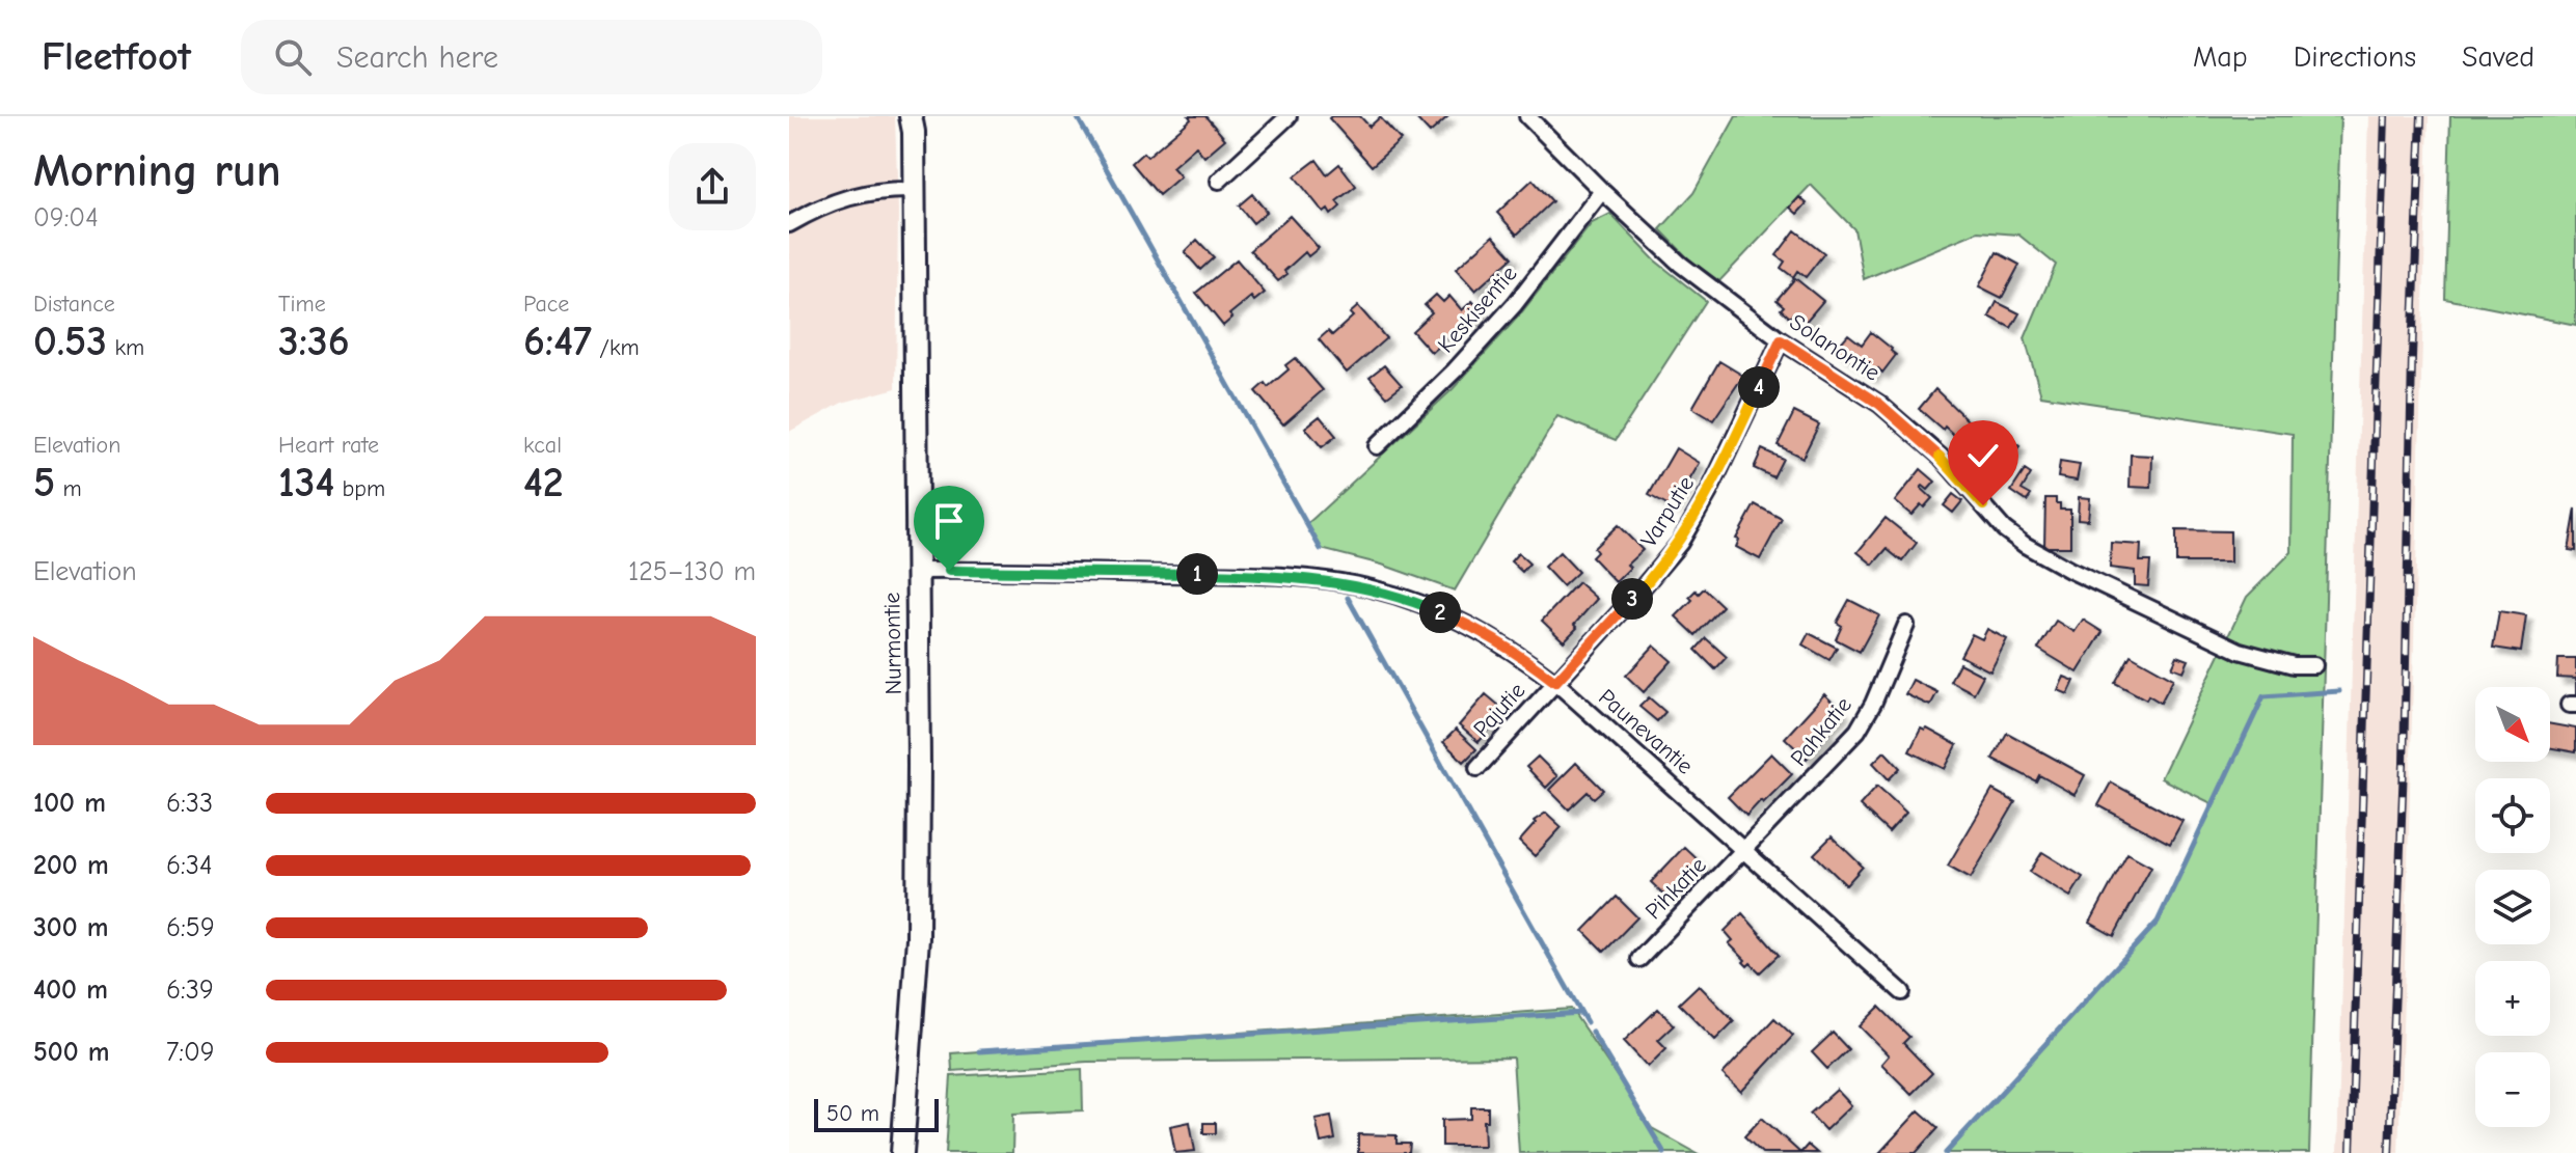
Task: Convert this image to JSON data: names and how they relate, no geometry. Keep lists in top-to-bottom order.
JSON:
{
  "streets": {
    "main road": ["Nurmontie"],
    "street": [
      "Keskisentie",
      "Solanontie",
      "Varputie",
      "Pajutie",
      "Paunevantie",
      "Pahkatie",
      "Pihkatie"
    ]
  },
  "crossings": [
    ["Keskisentie", "Solanontie"],
    ["Solanontie", "Varputie"],
    ["Varputie", "Pajutie"],
    ["Varputie", "Paunevantie"],
    ["Nurmontie", "Paunevantie"],
    ["Pajutie", "Paunevantie"],
    ["Paunevantie", "Pahkatie"],
    ["Paunevantie", "Pihkatie"],
    ["Pahkatie", "Pihkatie"]
  ],
  "scale_bar": "50 m",
  "north": "bottom right",
  "page": {
    "header": "Fleetfoot",
    "search": "Search here",
    "nav": ["Map", "Directions", "Saved"],
    "heading": ["Morning run", "09:04"],
    "stats": [
      ["Distance", "0.53 km"],
      ["Time", "3:36"],
      ["Pace", "6:47 /km"],
      ["Elevation", "5 m"],
      ["Heart rate", "134 bpm"],
      ["kcal", "42"]
    ],
    "pins": [
      "4",
      "1",
      "3",
      "2"
    ],
    "chart": ["Elevation", "125–130 m"],
    "map_buttons": ["+", "−"],
    "list": [
      {
        "name": "100 m",
        "note": "6:33"
      },
      {
        "name": "200 m",
        "note": "6:34"
      },
      {
        "name": "300 m",
        "note": "6:59"
      },
      {
        "name": "400 m",
        "note": "6:39"
      },
      {
        "name": "500 m",
        "note": "7:09"
      }
    ],
    "scale": "50 m"
  }
}
